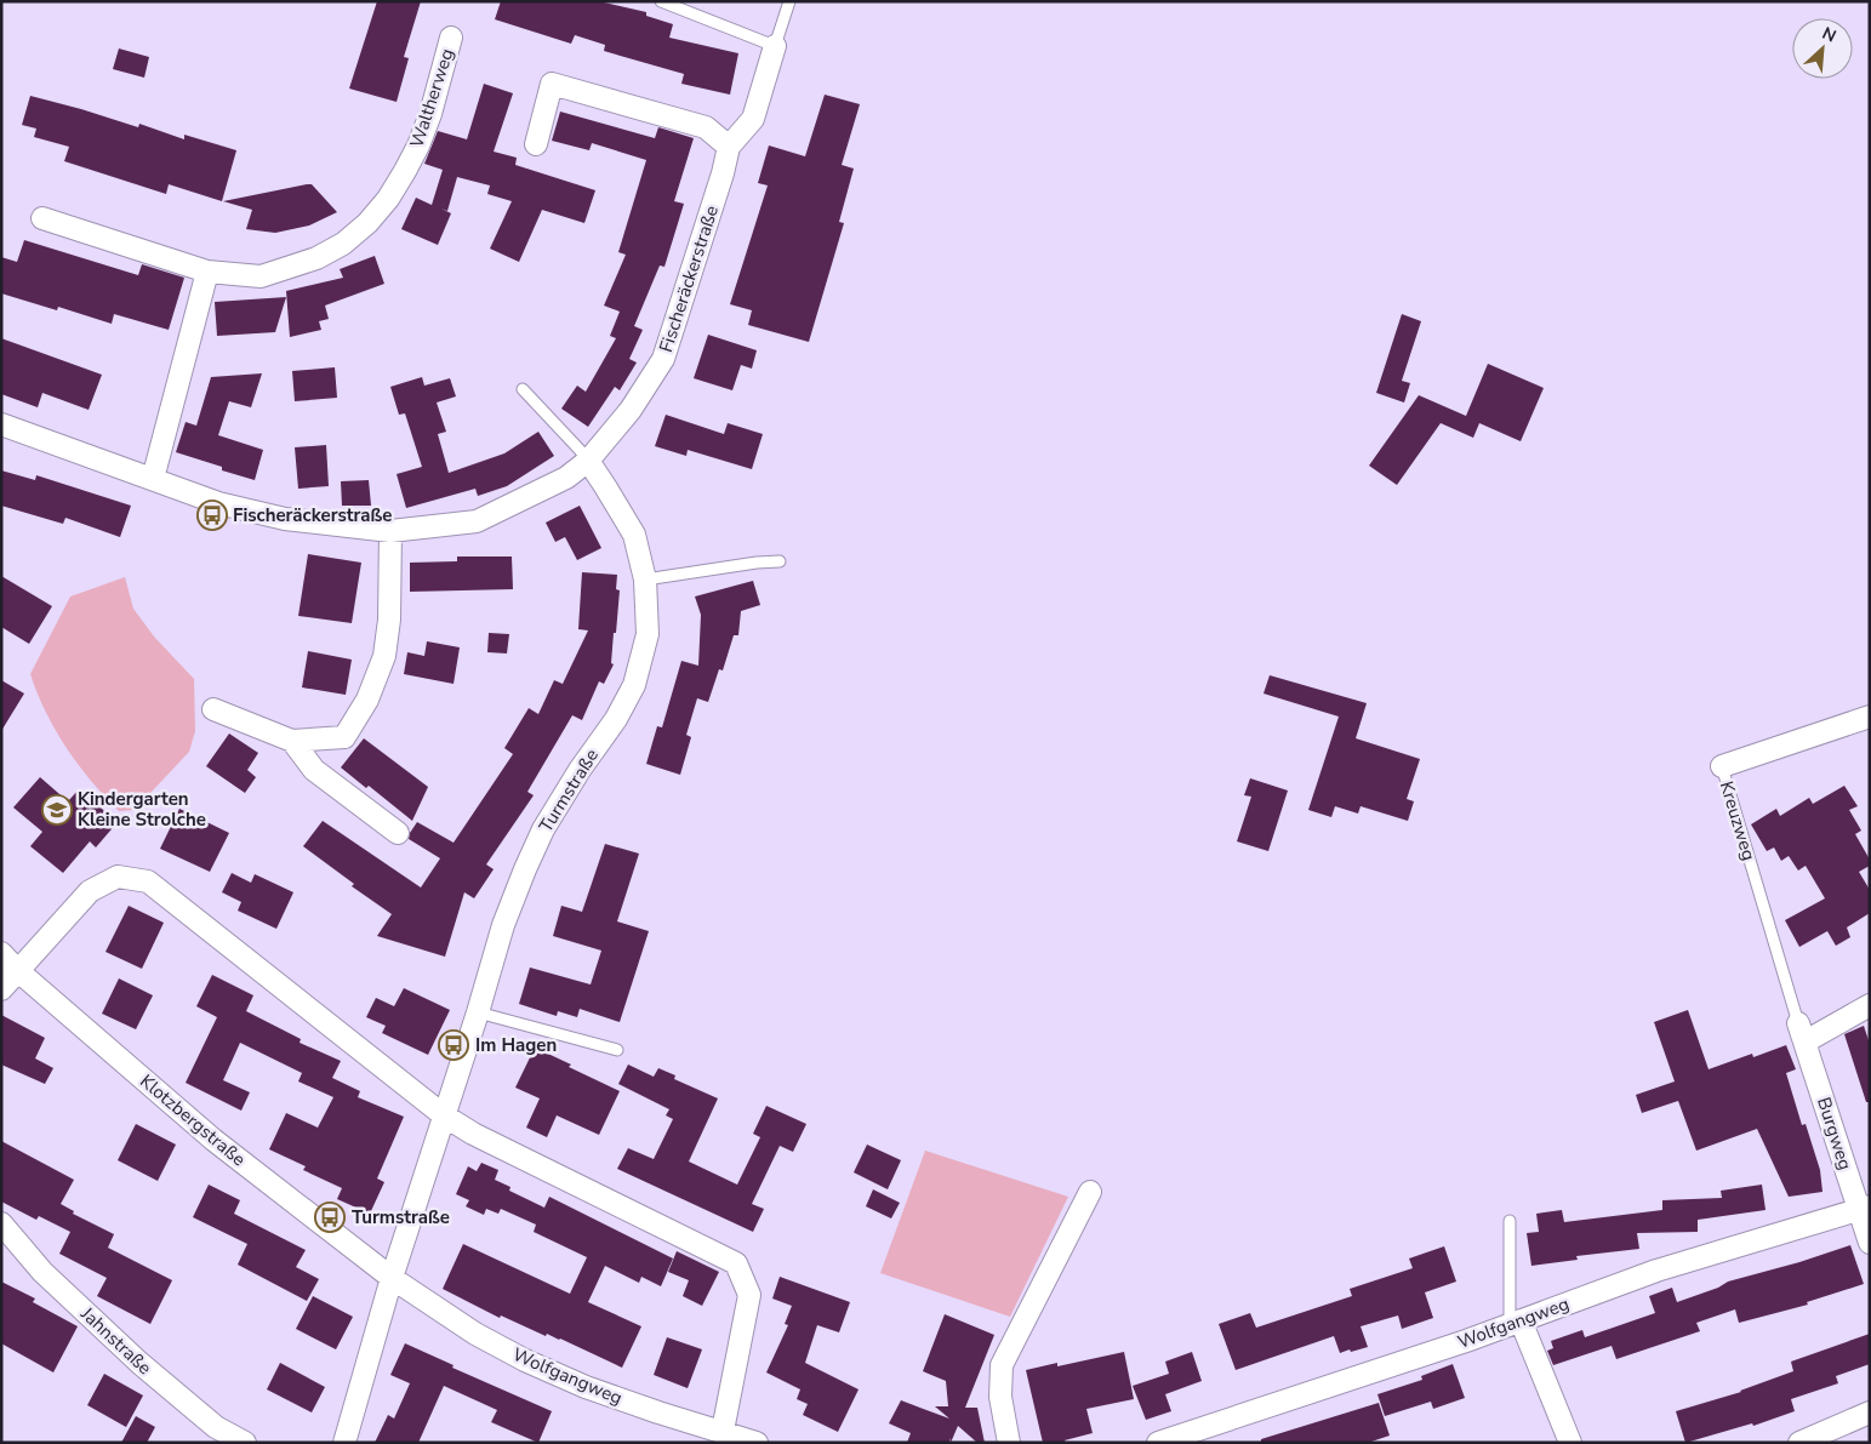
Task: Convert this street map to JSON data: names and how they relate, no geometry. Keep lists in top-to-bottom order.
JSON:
{
  "streets": {
    "street": [
      "Waltherweg",
      "Fischeräckerstraße",
      "Turmstraße",
      "Kreuzweg",
      "Klotzbergstraße",
      "Burgweg",
      "Wolfgangweg",
      "Jahnstraße"
    ]
  },
  "crossings": [
    ["Fischeräckerstraße", "Turmstraße"],
    ["Turmstraße", "Klotzbergstraße"],
    ["Turmstraße", "Wolfgangweg"],
    ["Kreuzweg", "Burgweg"],
    ["Klotzbergstraße", "Wolfgangweg"],
    ["Burgweg", "Wolfgangweg"]
  ],
  "places": {
    "bus stop": ["Fischeräckerstraße", "Im Hagen", "Turmstraße"],
    "school or university": ["Kindergarten Kleine Strolche"]
  },
  "north": "top right"
}
